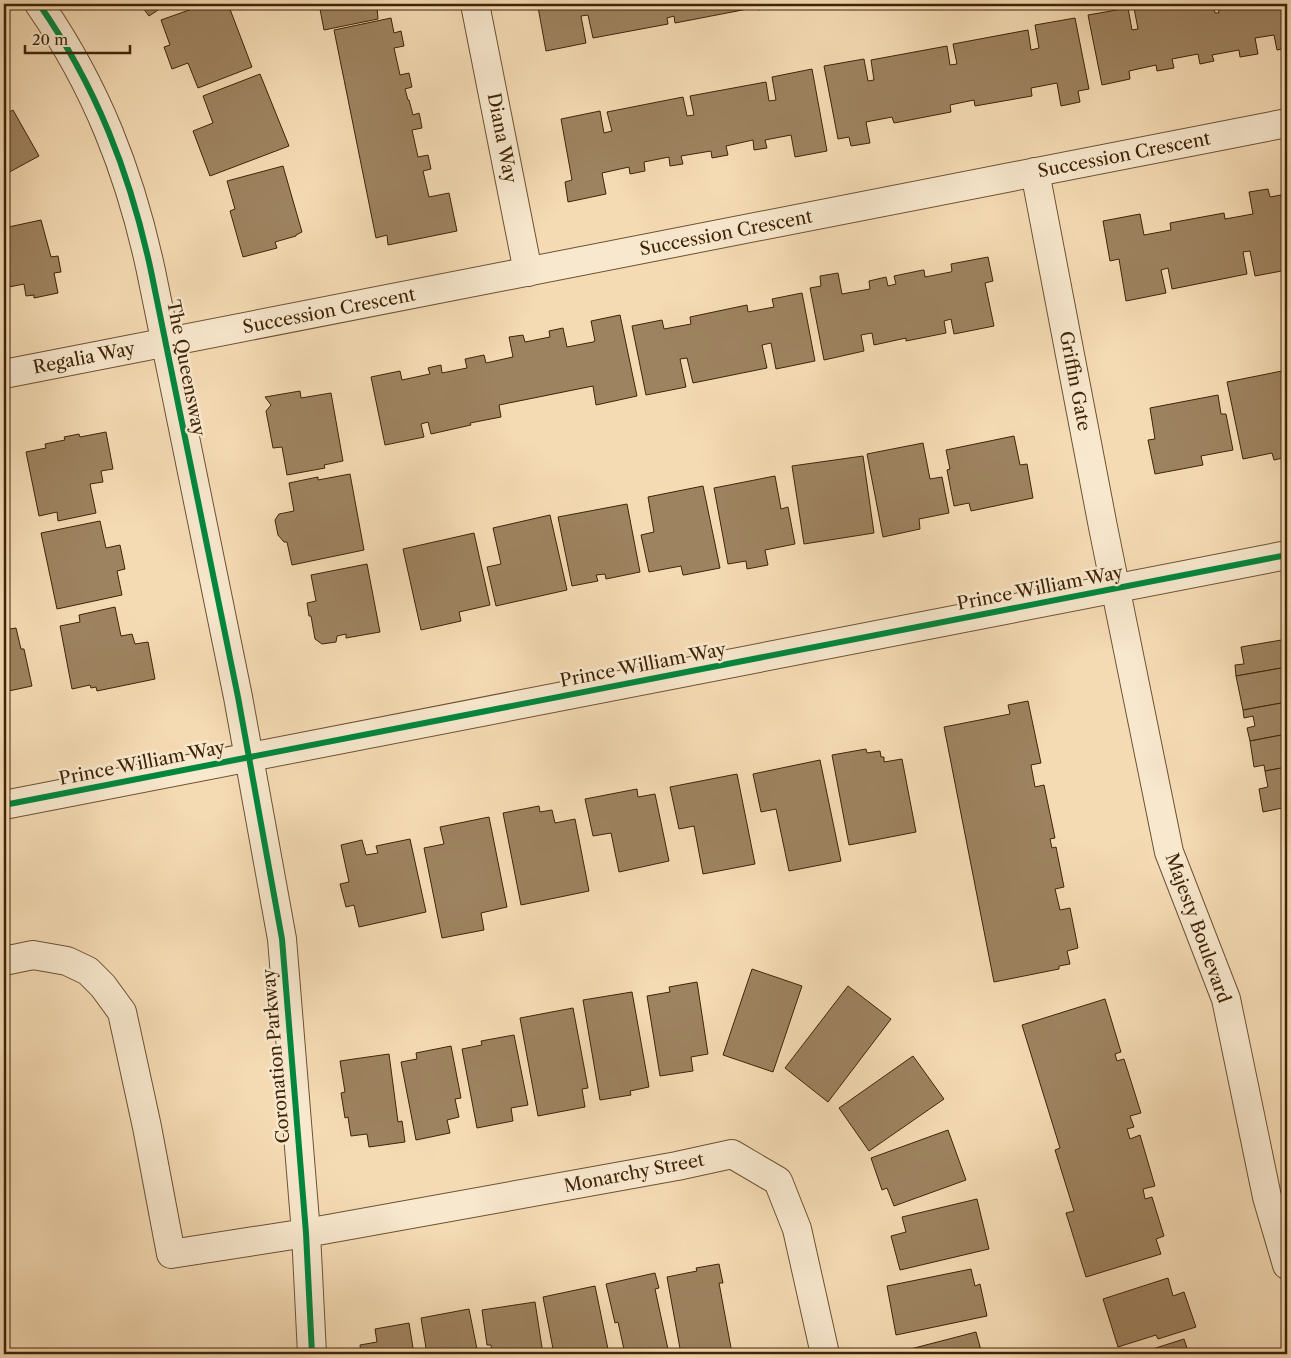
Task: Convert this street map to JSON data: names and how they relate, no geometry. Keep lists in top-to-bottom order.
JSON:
{
  "streets": {
    "street": [
      "Diana Way",
      "Succession Crescent",
      "Regalia Way",
      "The Queensway",
      "Griffin Gate",
      "Prince William Way",
      "Majesty Boulevard",
      "Coronation Parkway",
      "Monarchy Street"
    ]
  },
  "crossings": [
    ["Diana Way", "Succession Crescent"],
    ["Succession Crescent", "Regalia Way"],
    ["Succession Crescent", "The Queensway"],
    ["Succession Crescent", "Griffin Gate"],
    ["Regalia Way", "The Queensway"],
    ["The Queensway", "Prince William Way"],
    ["The Queensway", "Coronation Parkway"],
    ["Griffin Gate", "Prince William Way"],
    ["Griffin Gate", "Majesty Boulevard"],
    ["Prince William Way", "Majesty Boulevard"],
    ["Prince William Way", "Coronation Parkway"],
    ["Coronation Parkway", "Monarchy Street"]
  ],
  "scale_bar": "20 m"
}
